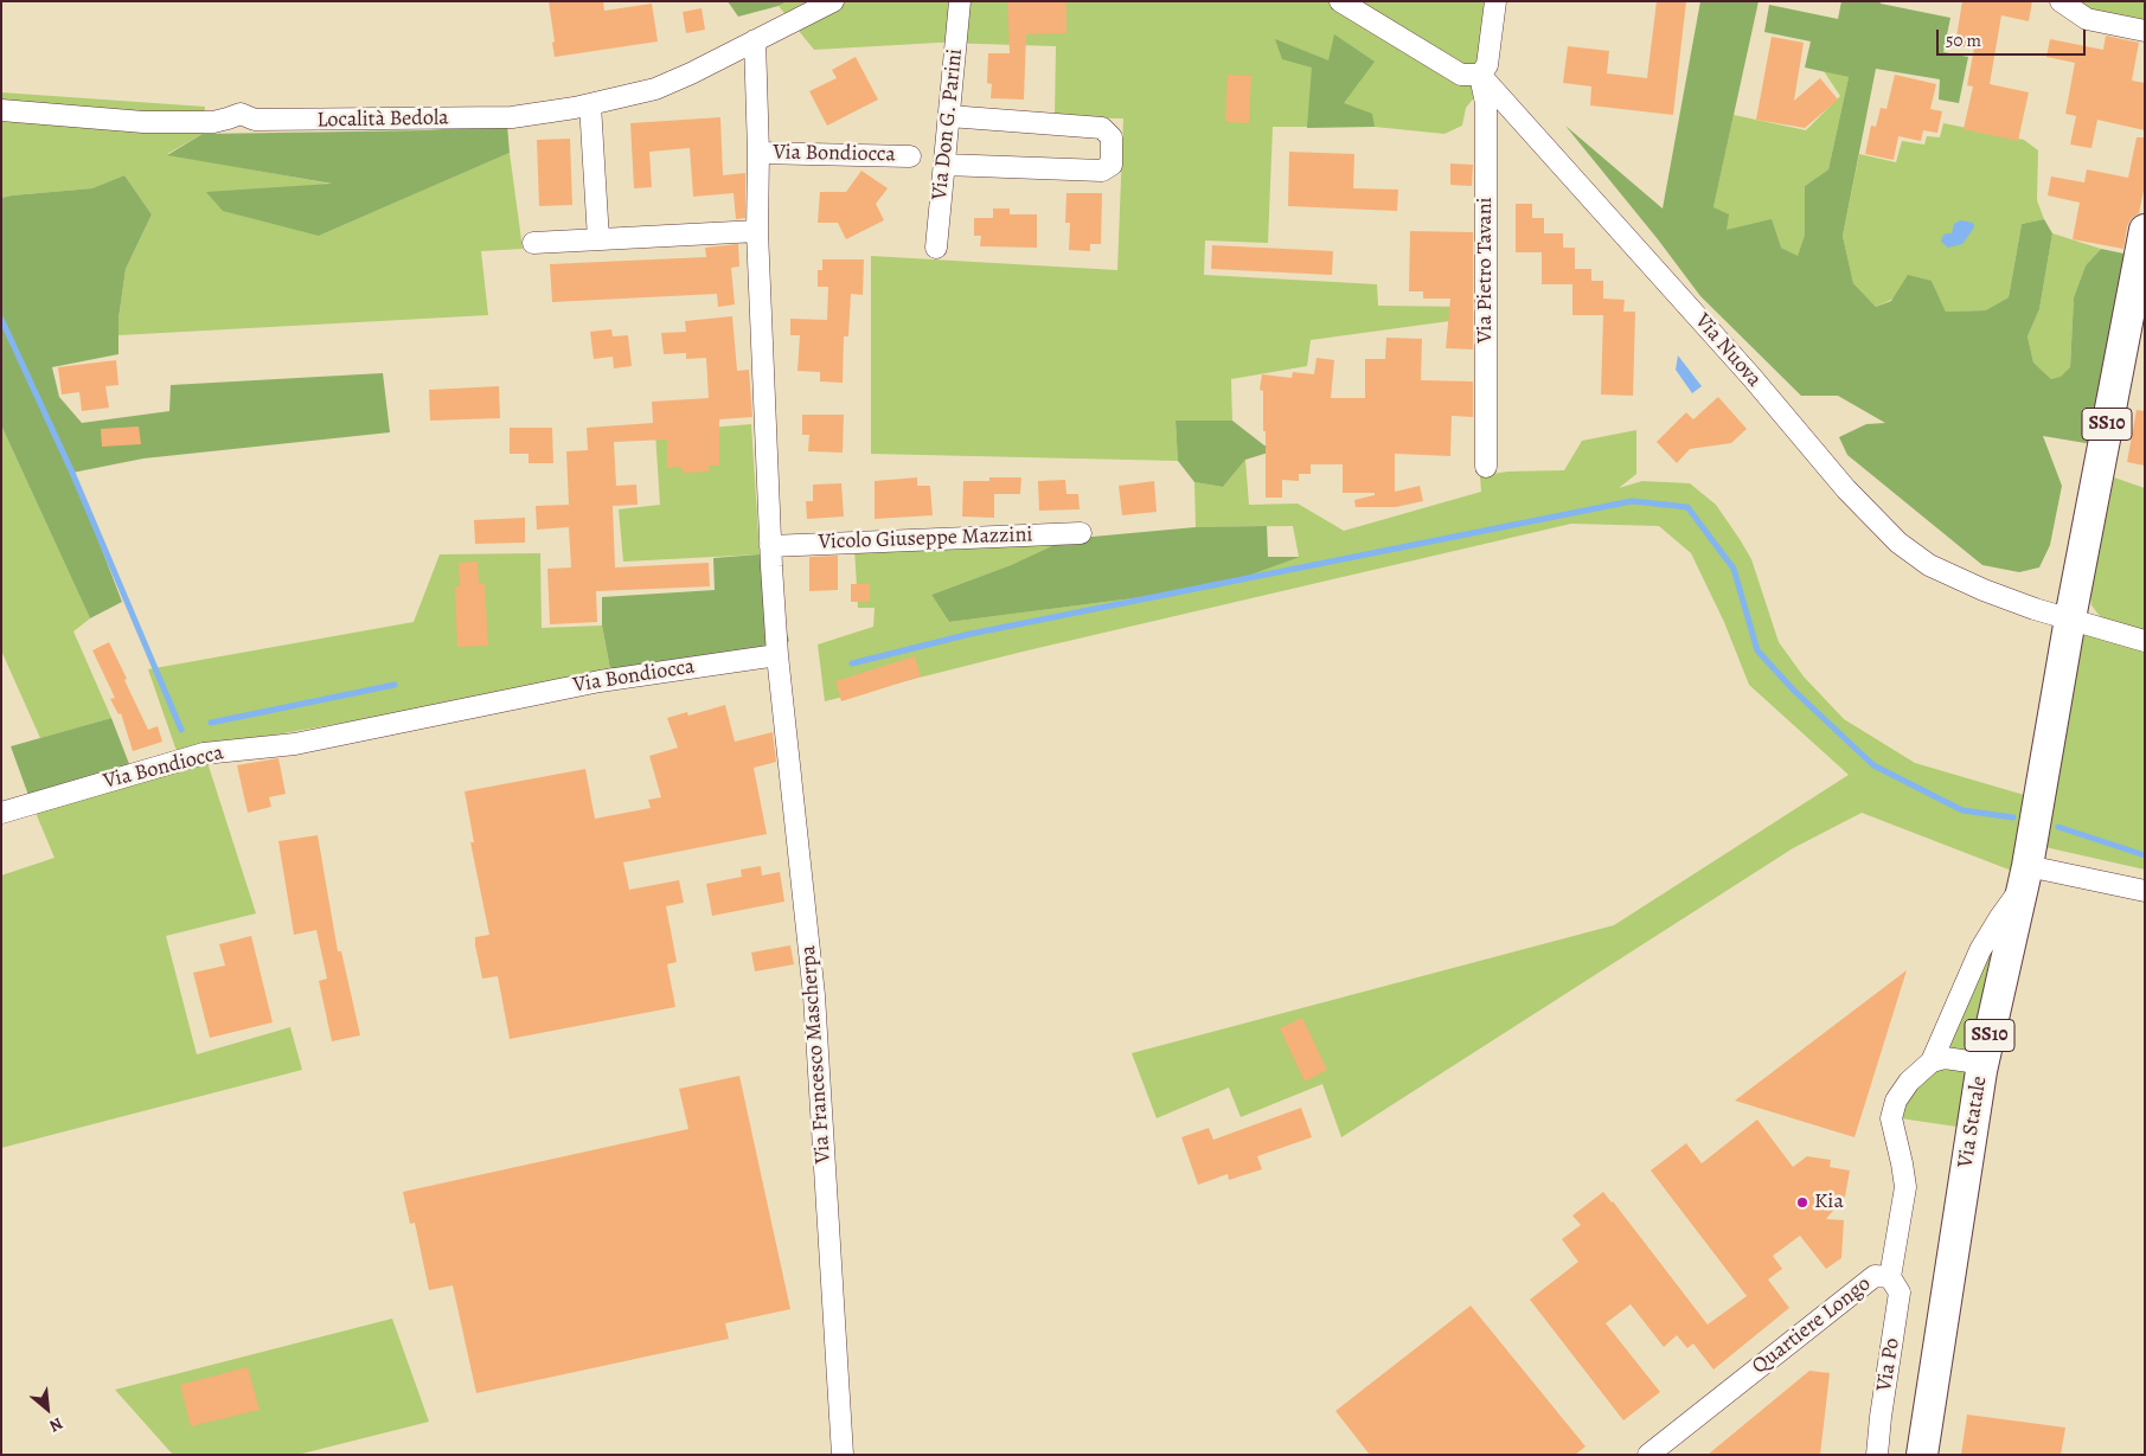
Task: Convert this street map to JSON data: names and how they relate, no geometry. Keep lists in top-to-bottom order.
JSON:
{
  "streets": {
    "main road": ["SS10", "Via Statale"],
    "street": [
      "Località Bedola",
      "Via Don G. Parini",
      "Via Bondiocca",
      "Via Pietro Tavani",
      "Via Nuova",
      "Vicolo Giuseppe Mazzini",
      "Via Francesco Mascherpa",
      "Quartiere Longo",
      "Via Po"
    ]
  },
  "crossings": [
    ["Località Bedola", "Via Bondiocca"],
    ["Via Bondiocca", "Vicolo Giuseppe Mazzini"],
    ["Via Bondiocca", "Via Francesco Mascherpa"],
    ["Via Pietro Tavani", "Via Nuova"],
    ["Via Nuova", "SS10"],
    ["Via Nuova", "Via Statale"],
    ["SS10", "Via Statale"],
    ["Via Statale", "Quartiere Longo"],
    ["Quartiere Longo", "Via Po"]
  ],
  "places": ["Kia"],
  "scale_bar": "50 m",
  "north": "bottom right"
}
